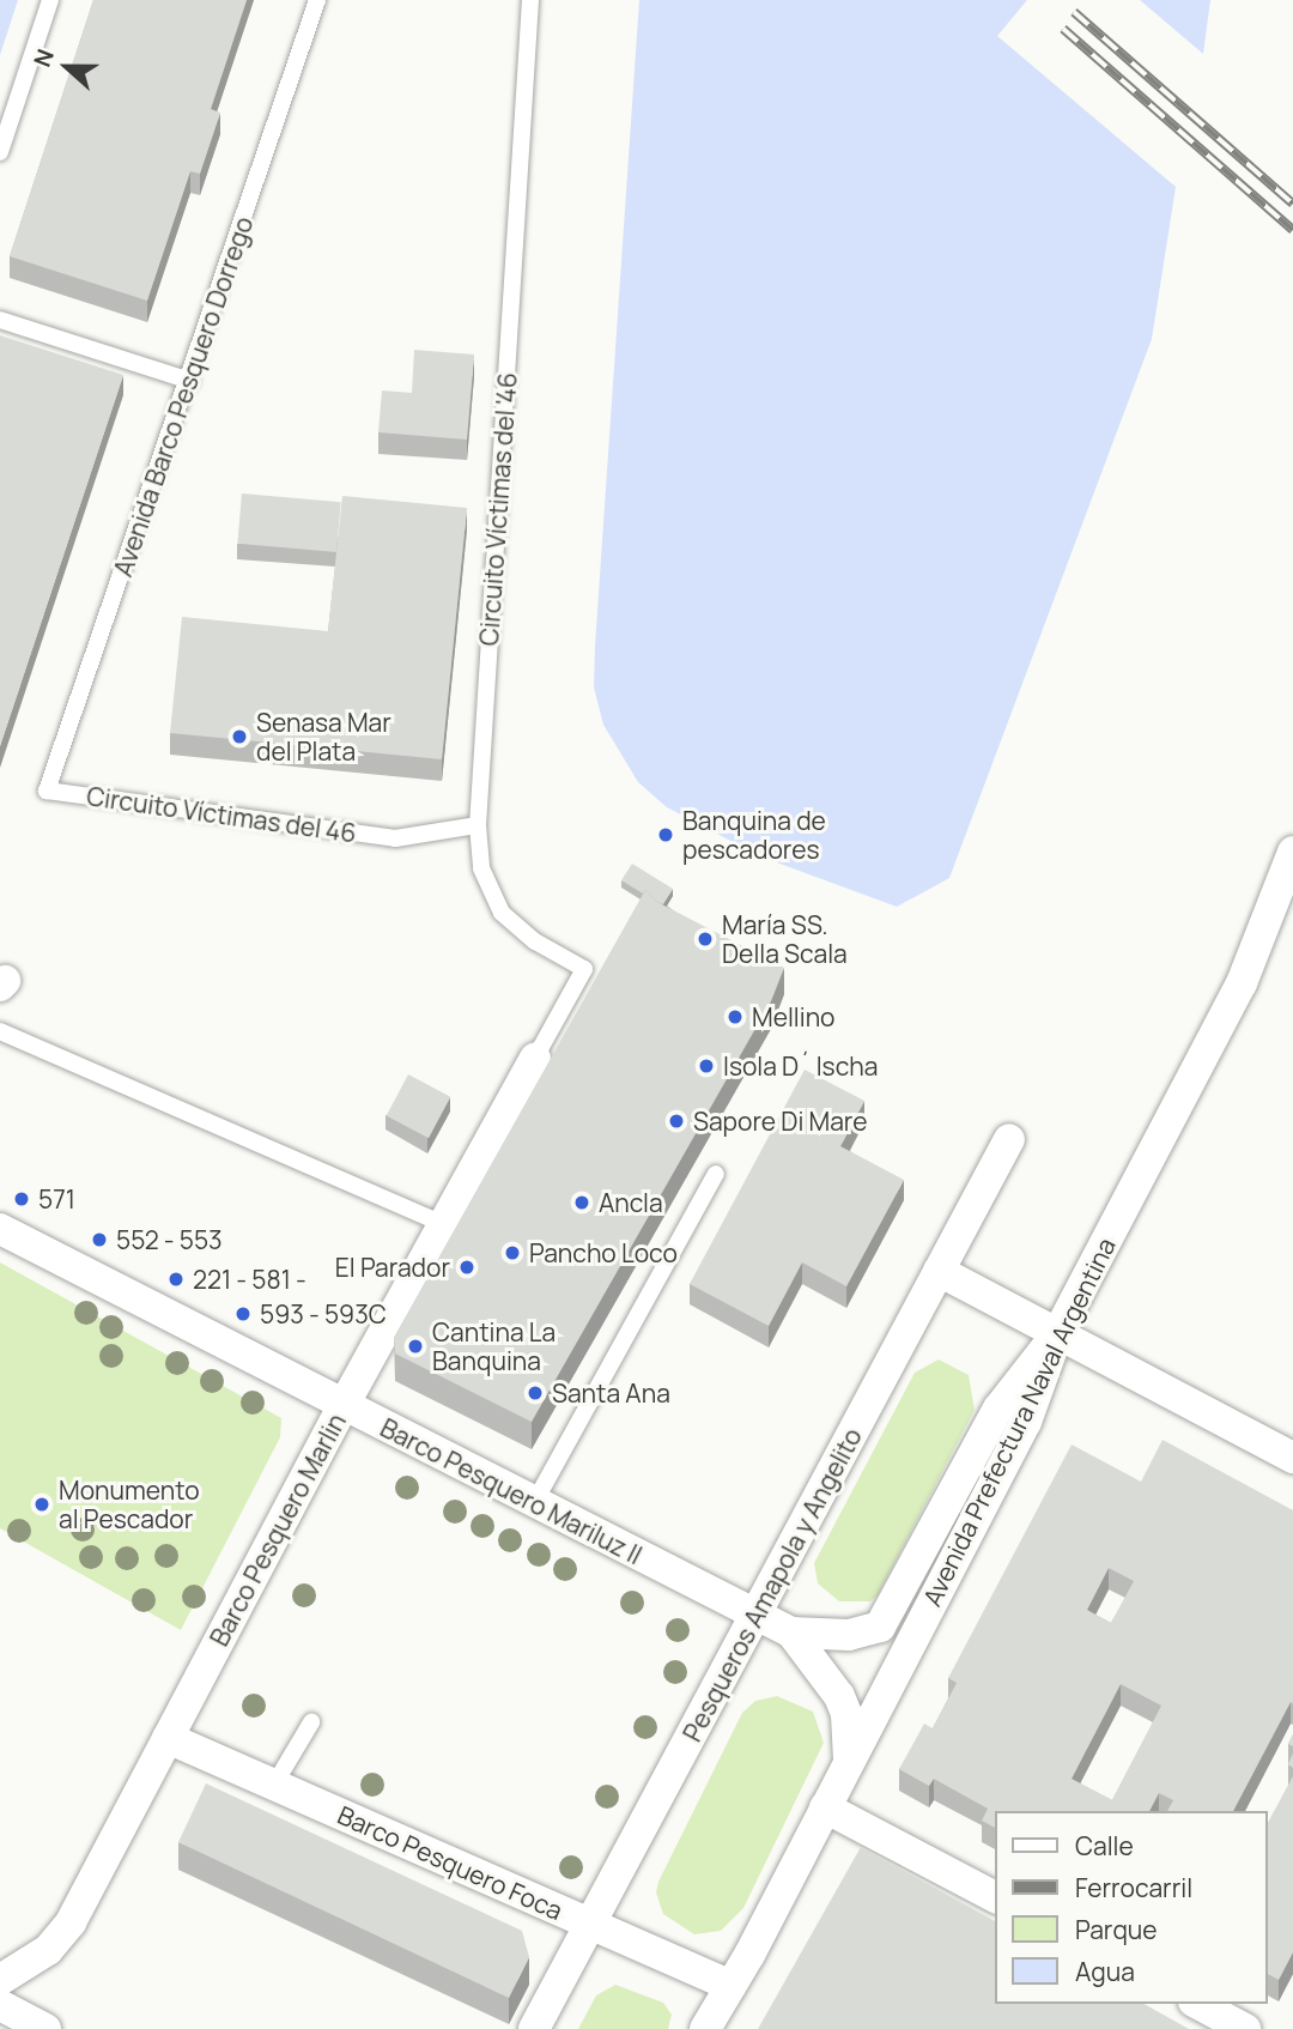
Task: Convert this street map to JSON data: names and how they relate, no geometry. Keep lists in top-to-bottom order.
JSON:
{
  "streets": {
    "street": [
      "Avenida Prefectura Naval Argentina",
      "Barco Pesquero Mariluz II",
      "Barco Pesquero Marlin",
      "Pesqueros Amapola y Angelito",
      "Barco Pesquero Foca"
    ],
    "lane": ["Avenida Barco Pesquero Dorrego", "Circuito Víctimas del '46", "Circuito Víctimas del 46"]
  },
  "crossings": [
    ["Avenida Barco Pesquero Dorrego", "Circuito Víctimas del 46"],
    ["Circuito Víctimas del '46", "Circuito Víctimas del 46"],
    ["Circuito Víctimas del '46", "Barco Pesquero Marlin"],
    ["Avenida Prefectura Naval Argentina", "Barco Pesquero Foca"],
    ["Barco Pesquero Mariluz II", "Barco Pesquero Marlin"],
    ["Barco Pesquero Mariluz II", "Pesqueros Amapola y Angelito"],
    ["Barco Pesquero Marlin", "Barco Pesquero Foca"],
    ["Pesqueros Amapola y Angelito", "Barco Pesquero Foca"]
  ],
  "places": [
    "Senasa Mar del Plata",
    "Banquina de pescadores",
    "María SS. Della Scala",
    "Mellino",
    "Isola D´ Ischa",
    "Sapore Di Mare",
    "571",
    "Ancla",
    "552 - 553",
    "Pancho Loco",
    "El Parador",
    "221 - 581 -",
    "593 - 593C",
    "Cantina La Banquina",
    "Santa Ana",
    "Monumento al Pescador"
  ],
  "legend": [
    "Calle",
    "Ferrocarril",
    "Parque",
    "Agua"
  ],
  "north": "left"
}
